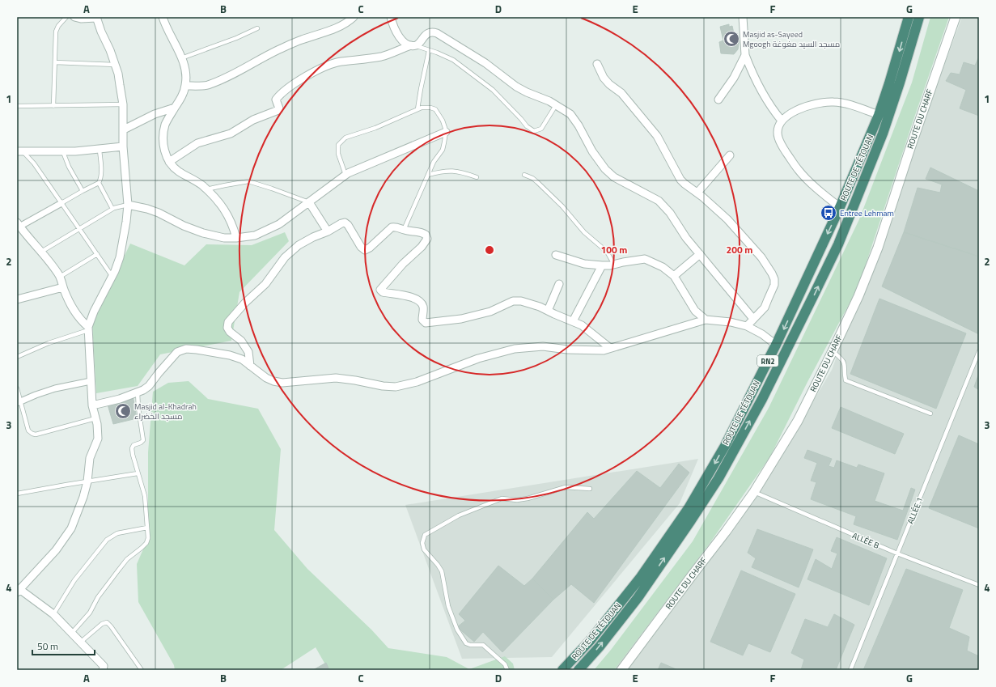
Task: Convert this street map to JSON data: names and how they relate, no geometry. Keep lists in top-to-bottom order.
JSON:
{
  "streets": {
    "highway": ["ROUTE DE TÉTOUAN", "RN2"],
    "street": ["ROUTE DU CHARF"],
    "lane": ["ALLÉE 1", "ALLÉE B"]
  },
  "crossings": [
    ["ROUTE DU CHARF", "ALLÉE B"],
    ["ALLÉE 1", "ALLÉE B"]
  ],
  "places": {
    "mosque": ["Masjid as-Sayeed Mgoogh مسجد السيد مغوغة", "Masjid al-Khadrah مسجد الخضراء"],
    "bus stop": ["Entree Lehmam"]
  },
  "scale_bar": "50 m",
  "grid": {
    "columns": [
      "A",
      "B",
      "C",
      "D",
      "E",
      "F",
      "G"
    ],
    "rows": [
      "1",
      "2",
      "3",
      "4"
    ]
  },
  "rings": ["100 m", "200 m"]
}
